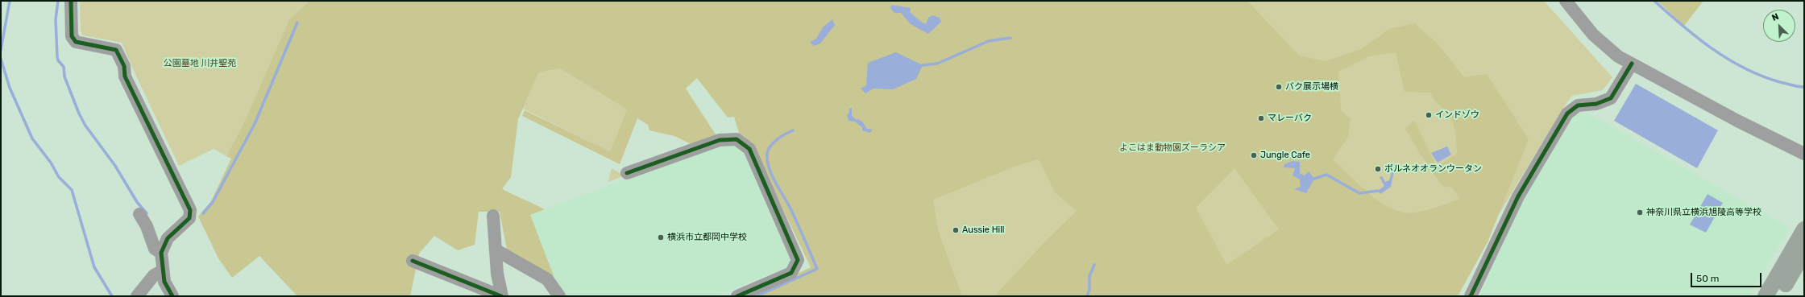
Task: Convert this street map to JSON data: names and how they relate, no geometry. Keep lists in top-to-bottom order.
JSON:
{
  "parks": ["公園墓地 川井聖苑", "よこはま動物園ズーラシア"],
  "places": [
    "バク展示場横",
    "インドゾウ",
    "マレーバク",
    "Jungle Cafe",
    "ボルネオオランウータン",
    "神奈川県立横浜旭陵高等学校",
    "Aussie Hill",
    "横浜市立都岡中学校"
  ],
  "scale_bar": "50 m",
  "north": "top left"
}
